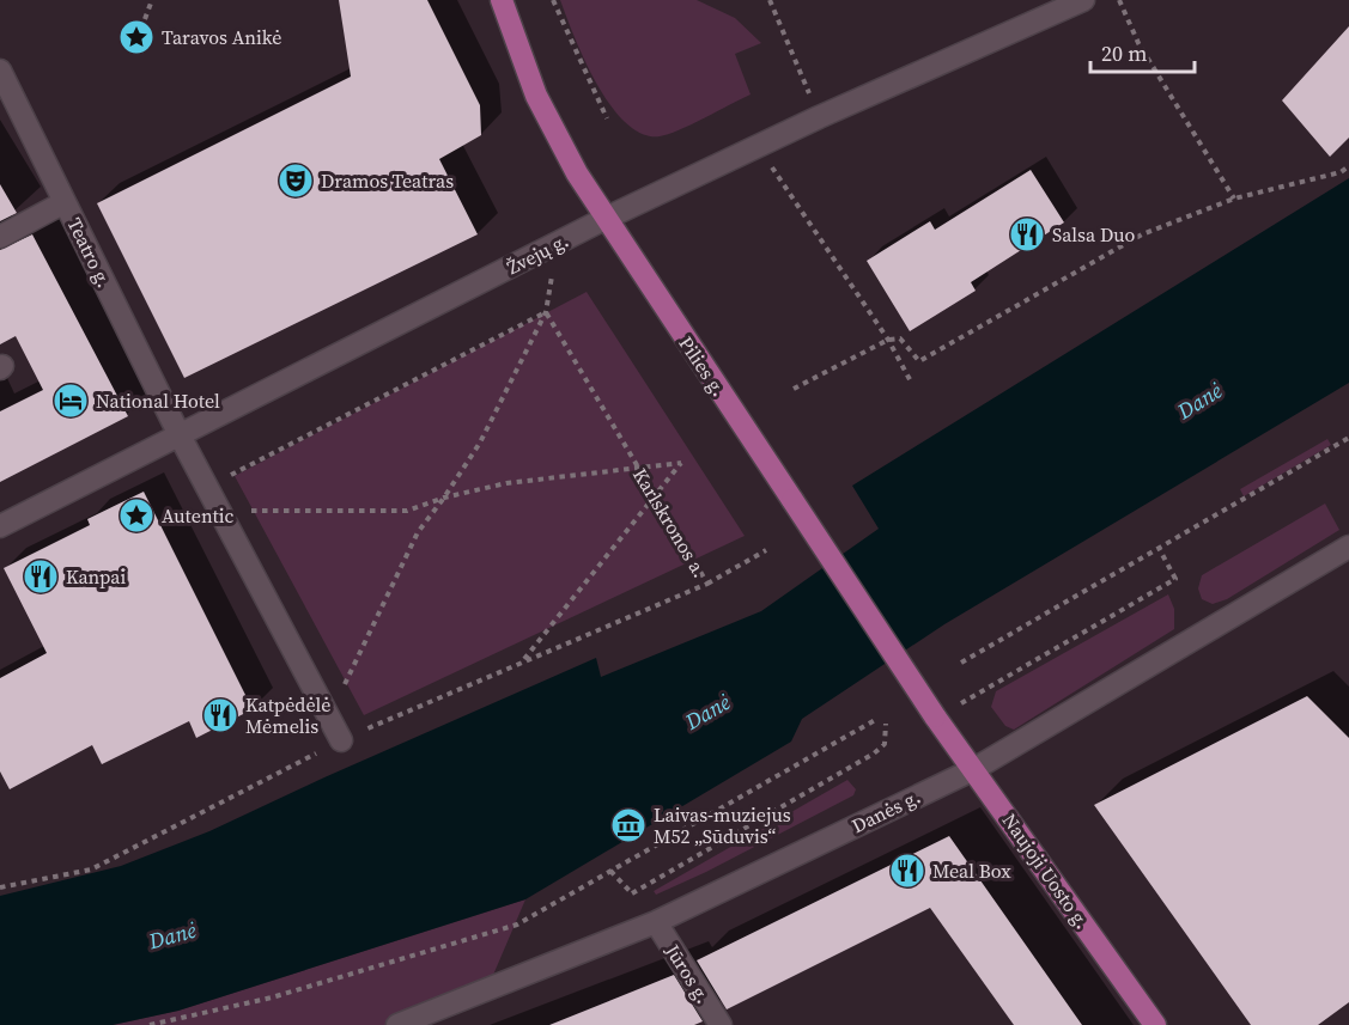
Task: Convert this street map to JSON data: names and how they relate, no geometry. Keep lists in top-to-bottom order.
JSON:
{
  "streets": {
    "main road": ["Pilies g.", "Naujoji Uosto g."],
    "street": [
      "Teatro g.",
      "Žvejų g.",
      "Danės g.",
      "Jūros g."
    ],
    "path": ["Karlskronos a."]
  },
  "crossings": [
    ["Teatro g.", "Žvejų g."],
    ["Žvejų g.", "Pilies g."],
    ["Pilies g.", "Naujoji Uosto g."],
    ["Danės g.", "Naujoji Uosto g."],
    ["Danės g.", "Jūros g."]
  ],
  "water": ["Danė"],
  "places": {
    "place": ["Taravos Anikė", "Autentic"],
    "theatre": ["Dramos Teatras"],
    "restaurant": [
      "Salsa Duo",
      "Kanpai",
      "Katpėdėlė Mėmelis",
      "Meal Box"
    ],
    "hotel": ["National Hotel"],
    "museum": ["Laivas-muziejus M52 „Sūduvis“"]
  },
  "scale_bar": "20 m"
}
